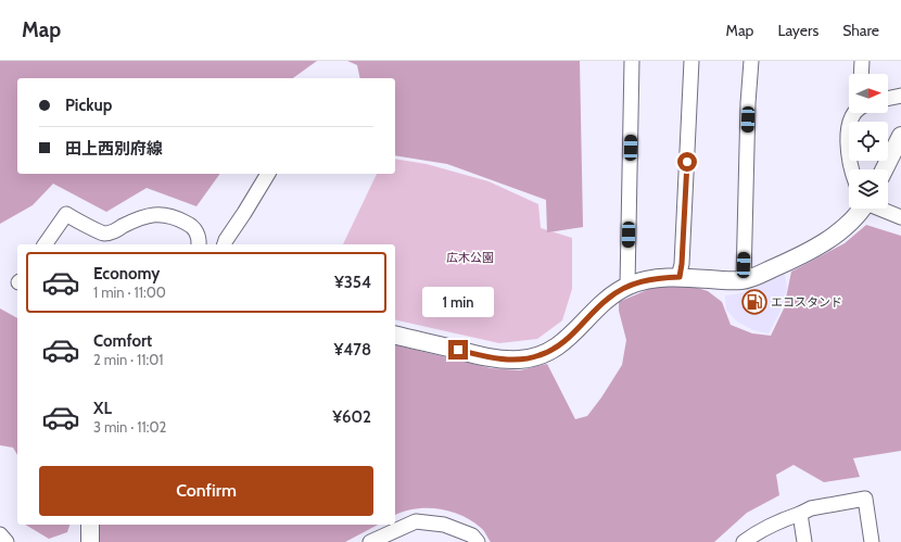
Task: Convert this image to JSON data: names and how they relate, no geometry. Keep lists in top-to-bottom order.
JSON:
{
  "parks": ["広木公園"],
  "places": {
    "fuel station": ["エコスタンド"]
  },
  "north": "right",
  "page": {
    "header": "Map",
    "nav": ["Map", "Layers", "Share"],
    "banner": ["Pickup", "田上西別府線"],
    "list": [
      {
        "name": "Economy",
        "note": "1 min · 11:00",
        "value": "¥354"
      },
      {
        "name": "Comfort",
        "note": "2 min · 11:01",
        "value": "¥478"
      },
      {
        "name": "XL",
        "note": "3 min · 11:02",
        "value": "¥602"
      }
    ],
    "bubble": "1 min",
    "buttons": "Confirm"
  }
}
